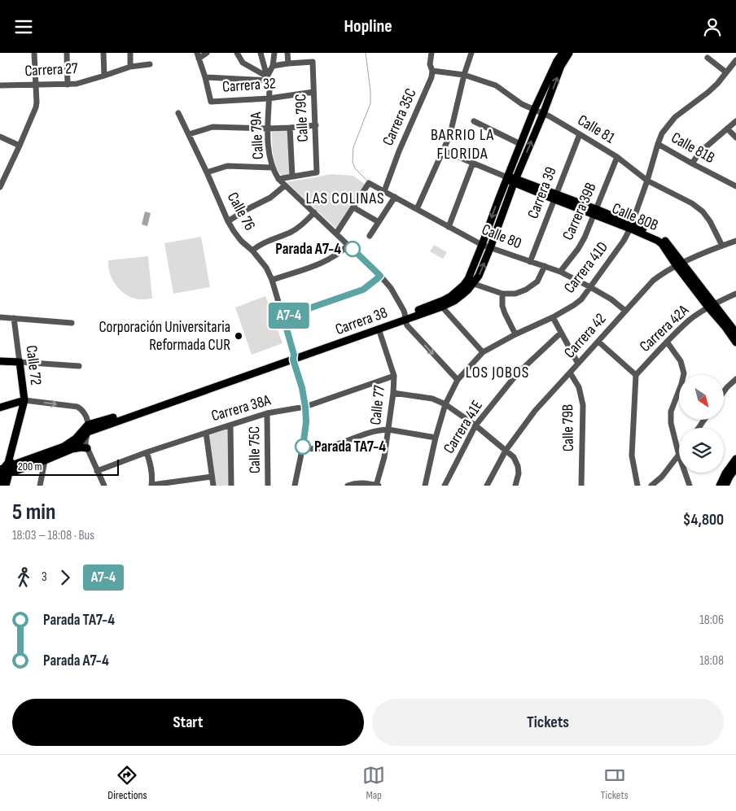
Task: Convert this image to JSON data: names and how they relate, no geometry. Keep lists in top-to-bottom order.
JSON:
{
  "streets": {
    "main road": ["Calle 80B", "Carrera 38", "Calle 72"],
    "street": [
      "Carrera 27",
      "Carrera 32",
      "Carrera 35C",
      "Calle 79C",
      "Calle 81",
      "Calle 79A",
      "Calle 81B",
      "Carrera 39",
      "Calle 76",
      "Carrera 39B",
      "Calle 80",
      "Carrera 41D",
      "Carrera 42A",
      "Carrera 42",
      "Calle 77",
      "Carrera 38A",
      "Carrera 41E",
      "Calle 79B",
      "Calle 75C"
    ]
  },
  "crossings": [
    ["Carrera 32", "Calle 79C"],
    ["Carrera 32", "Calle 79A"],
    ["Carrera 35C", "Calle 81"],
    ["Carrera 35C", "Calle 80"],
    ["Calle 81", "Carrera 39"],
    ["Calle 81", "Carrera 39B"],
    ["Calle 81", "Carrera 41D"],
    ["Calle 81", "Carrera 38"],
    ["Calle 81", "Carrera 42"],
    ["Calle 79A", "Carrera 41D"],
    ["Calle 79A", "Carrera 38"],
    ["Calle 81B", "Carrera 41D"],
    ["Carrera 39", "Calle 80B"],
    ["Carrera 39", "Calle 80"],
    ["Calle 76", "Carrera 38"],
    ["Calle 76", "Carrera 38A"],
    ["Carrera 39B", "Calle 80B"],
    ["Carrera 39B", "Calle 80"],
    ["Calle 80B", "Carrera 41D"],
    ["Calle 80B", "Carrera 38"],
    ["Calle 80B", "Carrera 42A"],
    ["Calle 80B", "Carrera 42"],
    ["Calle 80", "Carrera 41D"],
    ["Calle 80", "Carrera 38"],
    ["Calle 80", "Carrera 42"],
    ["Carrera 38", "Calle 72"],
    ["Carrera 38", "Calle 77"],
    ["Carrera 42", "Calle 79B"],
    ["Calle 77", "Carrera 38A"],
    ["Carrera 38A", "Calle 75C"]
  ],
  "districts": ["BARRIO LA FLORIDA", "LAS COLINAS", "LOS JOBOS"],
  "places": ["Parada A7-4", "Corporación Universitaria Reformada CUR", "Parada TA7-4"],
  "lines": ["bus line A7-4"],
  "scale_bar": "200 m",
  "north": "bottom right",
  "page": {
    "header": "Hopline",
    "on_map": "A7-4",
    "scale": "200 m",
    "heading": ["5 min", "18:03 – 18:08 · Bus", "$4,800"],
    "legs": ["3", "A7-4"],
    "list": [
      {
        "name": "Parada TA7-4",
        "value": "18:06"
      },
      {
        "name": "Parada A7-4",
        "value": "18:08"
      }
    ],
    "buttons": ["Start", "Tickets"],
    "tabs": ["Directions", "Map", "Tickets"]
  }
}
